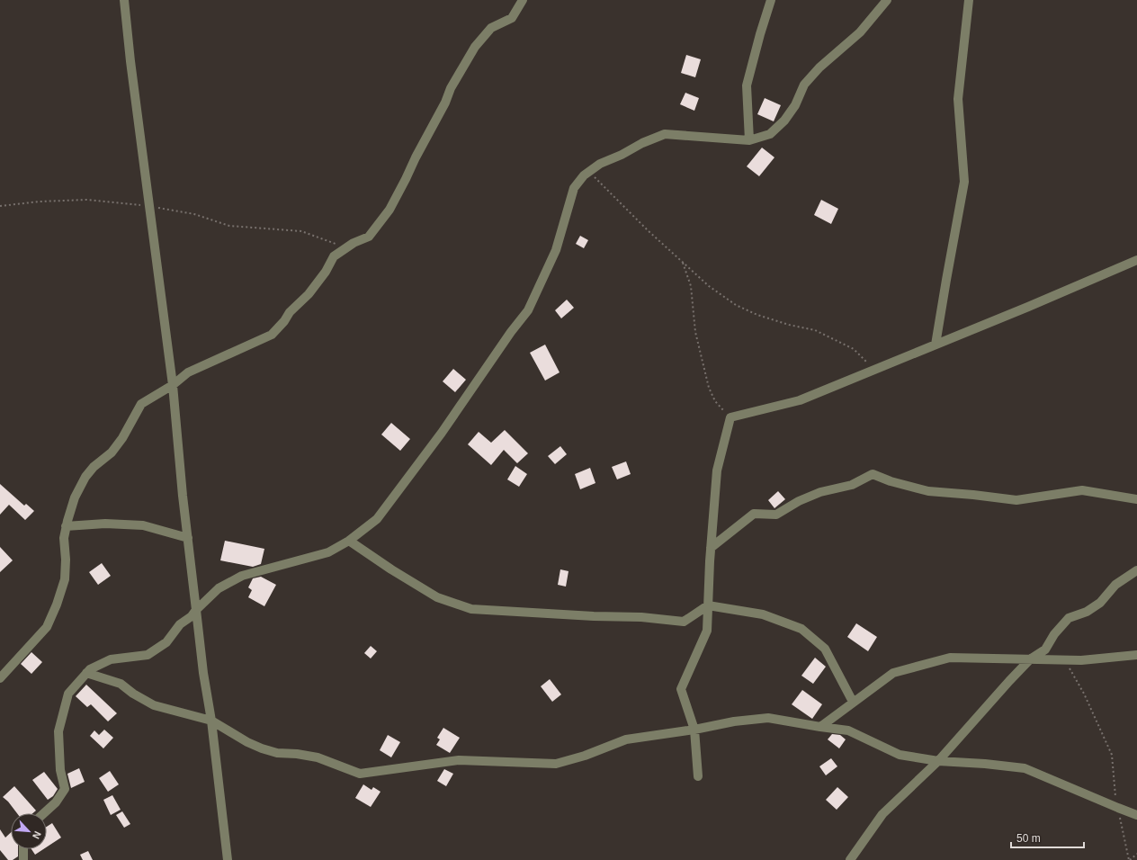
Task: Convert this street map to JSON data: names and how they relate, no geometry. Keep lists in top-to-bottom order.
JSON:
{
  "scale_bar": "50 m",
  "north": "bottom right"
}
